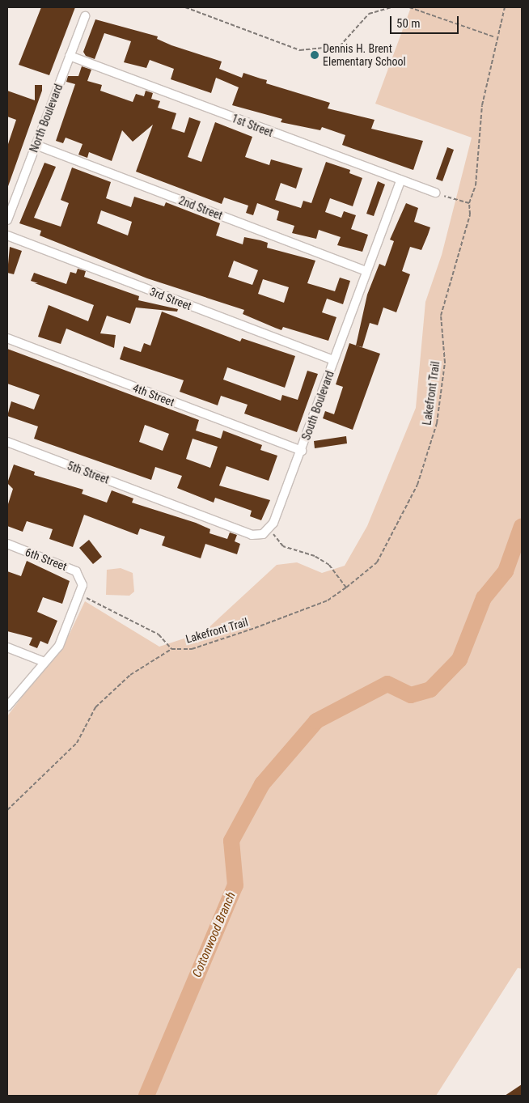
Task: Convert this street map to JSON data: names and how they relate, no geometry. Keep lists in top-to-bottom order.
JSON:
{
  "streets": {
    "street": [
      "North Boulevard",
      "1st Street",
      "2nd Street",
      "3rd Street",
      "4th Street",
      "South Boulevard",
      "5th Street",
      "6th Street"
    ],
    "path": ["Lakefront Trail"]
  },
  "crossings": [
    ["North Boulevard", "1st Street"],
    ["North Boulevard", "2nd Street"],
    ["1st Street", "South Boulevard"],
    ["2nd Street", "South Boulevard"],
    ["3rd Street", "South Boulevard"],
    ["4th Street", "South Boulevard"],
    ["South Boulevard", "5th Street"]
  ],
  "water": ["Cottonwood Branch"],
  "places": ["Dennis H. Brent Elementary School"],
  "scale_bar": "50 m"
}
